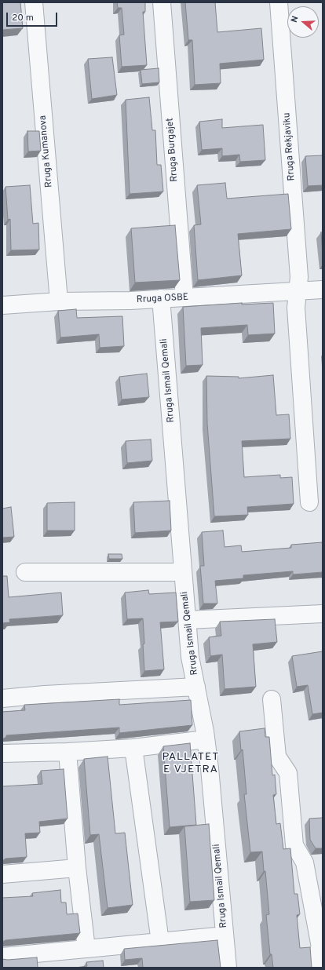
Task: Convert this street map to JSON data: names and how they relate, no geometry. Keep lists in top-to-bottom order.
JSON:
{
  "streets": {
    "street": [
      "Rruga Rekjaviku",
      "Rruga Burgajet",
      "Rruga Kumanova",
      "Rruga OSBE",
      "Rruga Ismail Qemali"
    ]
  },
  "crossings": [
    ["Rruga Rekjaviku", "Rruga OSBE"],
    ["Rruga Burgajet", "Rruga OSBE"],
    ["Rruga Kumanova", "Rruga OSBE"],
    ["Rruga OSBE", "Rruga Ismail Qemali"]
  ],
  "districts": ["PALLATET E VJETRA"],
  "scale_bar": "20 m",
  "north": "left"
}
